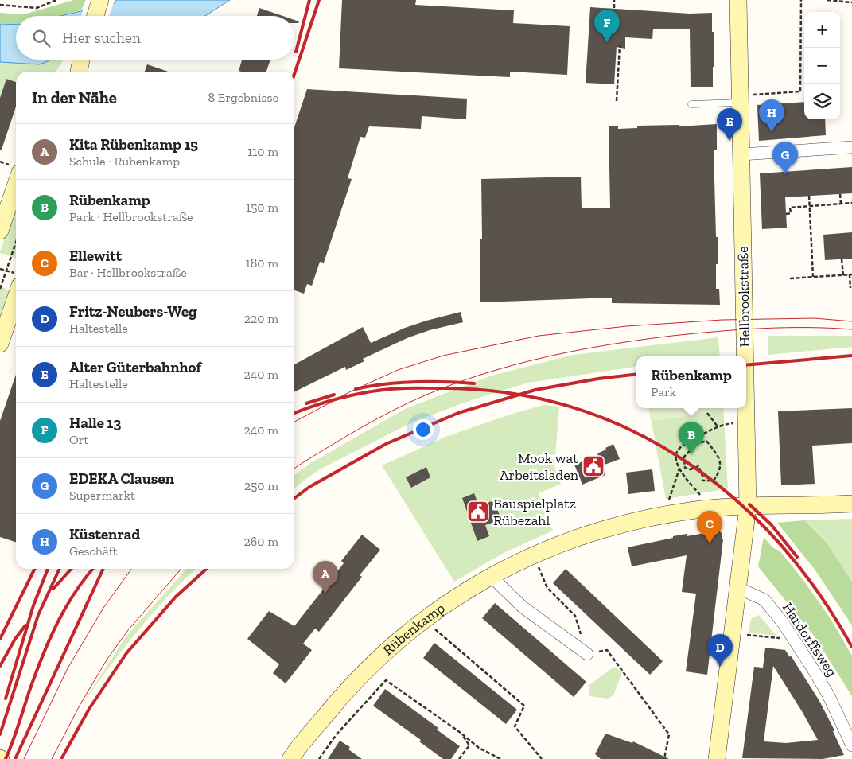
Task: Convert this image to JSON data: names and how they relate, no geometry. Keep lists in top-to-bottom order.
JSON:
{
  "streets": {
    "street": ["Hellbrookstraße", "Rübenkamp", "Hardorffsweg"]
  },
  "crossings": [
    ["Hellbrookstraße", "Rübenkamp"],
    ["Hellbrookstraße", "Hardorffsweg"]
  ],
  "places": {
    "public building": ["Mook wat Arbeitsladen", "Bauspielplatz Rübezahl"]
  },
  "page": {
    "pins": [
      "F",
      "H",
      "E",
      "G",
      "B",
      "C",
      "A",
      "D"
    ],
    "map_buttons": ["+", "−"],
    "search": "Hier suchen",
    "heading": ["In der Nähe", "8 Ergebnisse"],
    "list": [
      {
        "mark": "A",
        "name": "Kita Rübenkamp 15",
        "note": "Schule · Rübenkamp",
        "value": "110 m"
      },
      {
        "mark": "B",
        "name": "Rübenkamp",
        "note": "Park · Hellbrookstraße",
        "value": "150 m"
      },
      {
        "mark": "C",
        "name": "Ellewitt",
        "note": "Bar · Hellbrookstraße",
        "value": "180 m"
      },
      {
        "mark": "D",
        "name": "Fritz-Neubers-Weg",
        "note": "Haltestelle",
        "value": "220 m"
      },
      {
        "mark": "E",
        "name": "Alter Güterbahnhof",
        "note": "Haltestelle",
        "value": "240 m"
      },
      {
        "mark": "F",
        "name": "Halle 13",
        "note": "Ort",
        "value": "240 m"
      },
      {
        "mark": "G",
        "name": "EDEKA Clausen",
        "note": "Supermarkt",
        "value": "250 m"
      },
      {
        "mark": "H",
        "name": "Küstenrad",
        "note": "Geschäft",
        "value": "260 m"
      }
    ],
    "popup": ["Rübenkamp", "Park"]
  }
}
